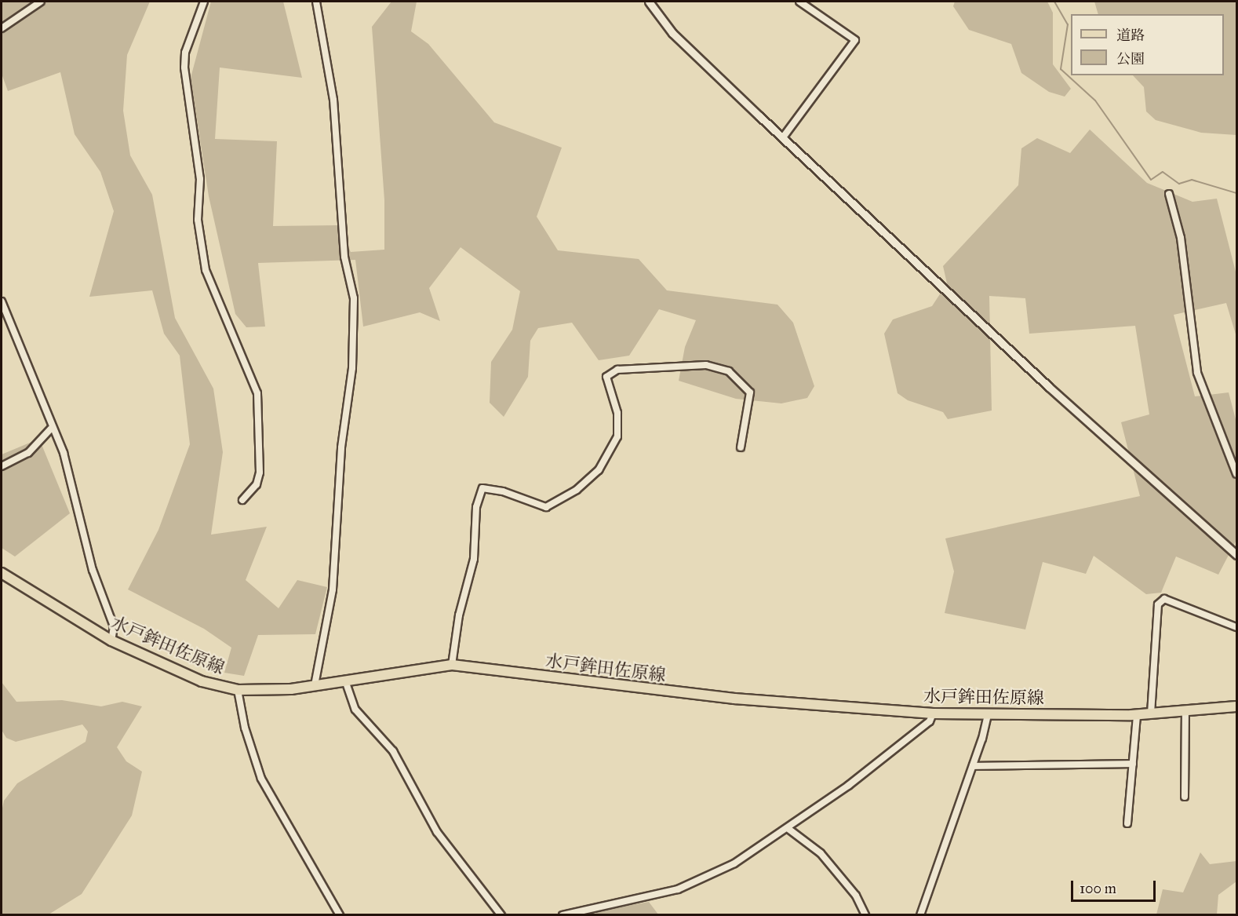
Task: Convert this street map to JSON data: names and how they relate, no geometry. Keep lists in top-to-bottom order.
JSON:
{
  "streets": {
    "main road": ["水戸鉾田佐原線"]
  },
  "legend": ["道路", "公園"],
  "scale_bar": "100 m"
}
